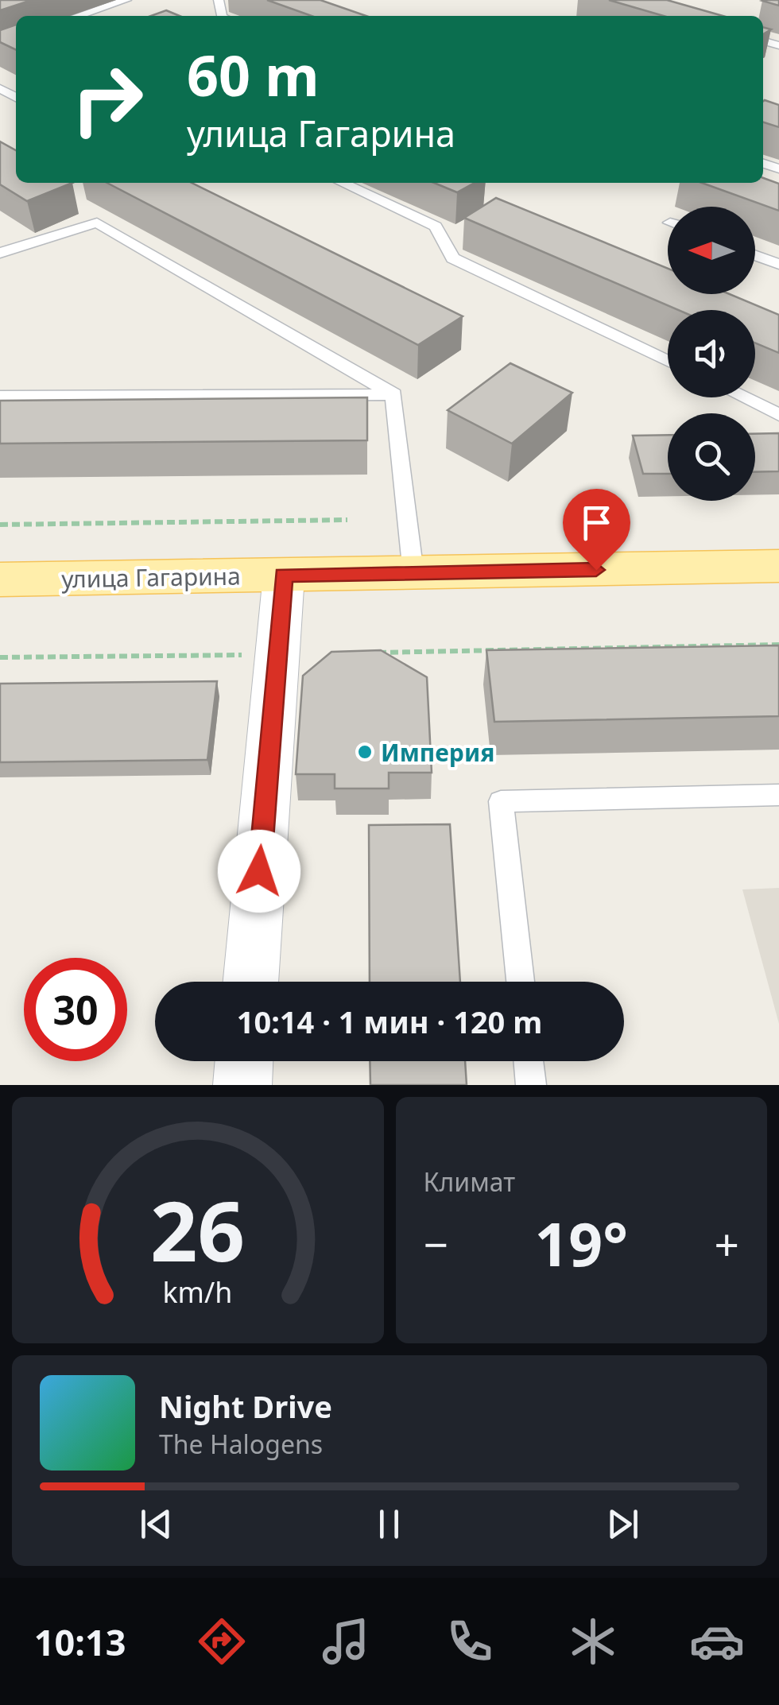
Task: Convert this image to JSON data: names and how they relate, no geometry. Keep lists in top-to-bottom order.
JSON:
{
  "streets": {
    "main road": ["улица Гагарина"]
  },
  "places": ["Империя"],
  "north": "left",
  "page": {
    "turn": ["60 m", "улица Гагарина"],
    "limit": "30",
    "trip": "10:14 · 1 мин · 120 m",
    "tile": "Климат",
    "heat": ["−", "19°", "+"],
    "song": ["Night Drive", "The Halogens"],
    "tabs": "10:13",
    "gauge": ["26", "km/h"]
  }
}
